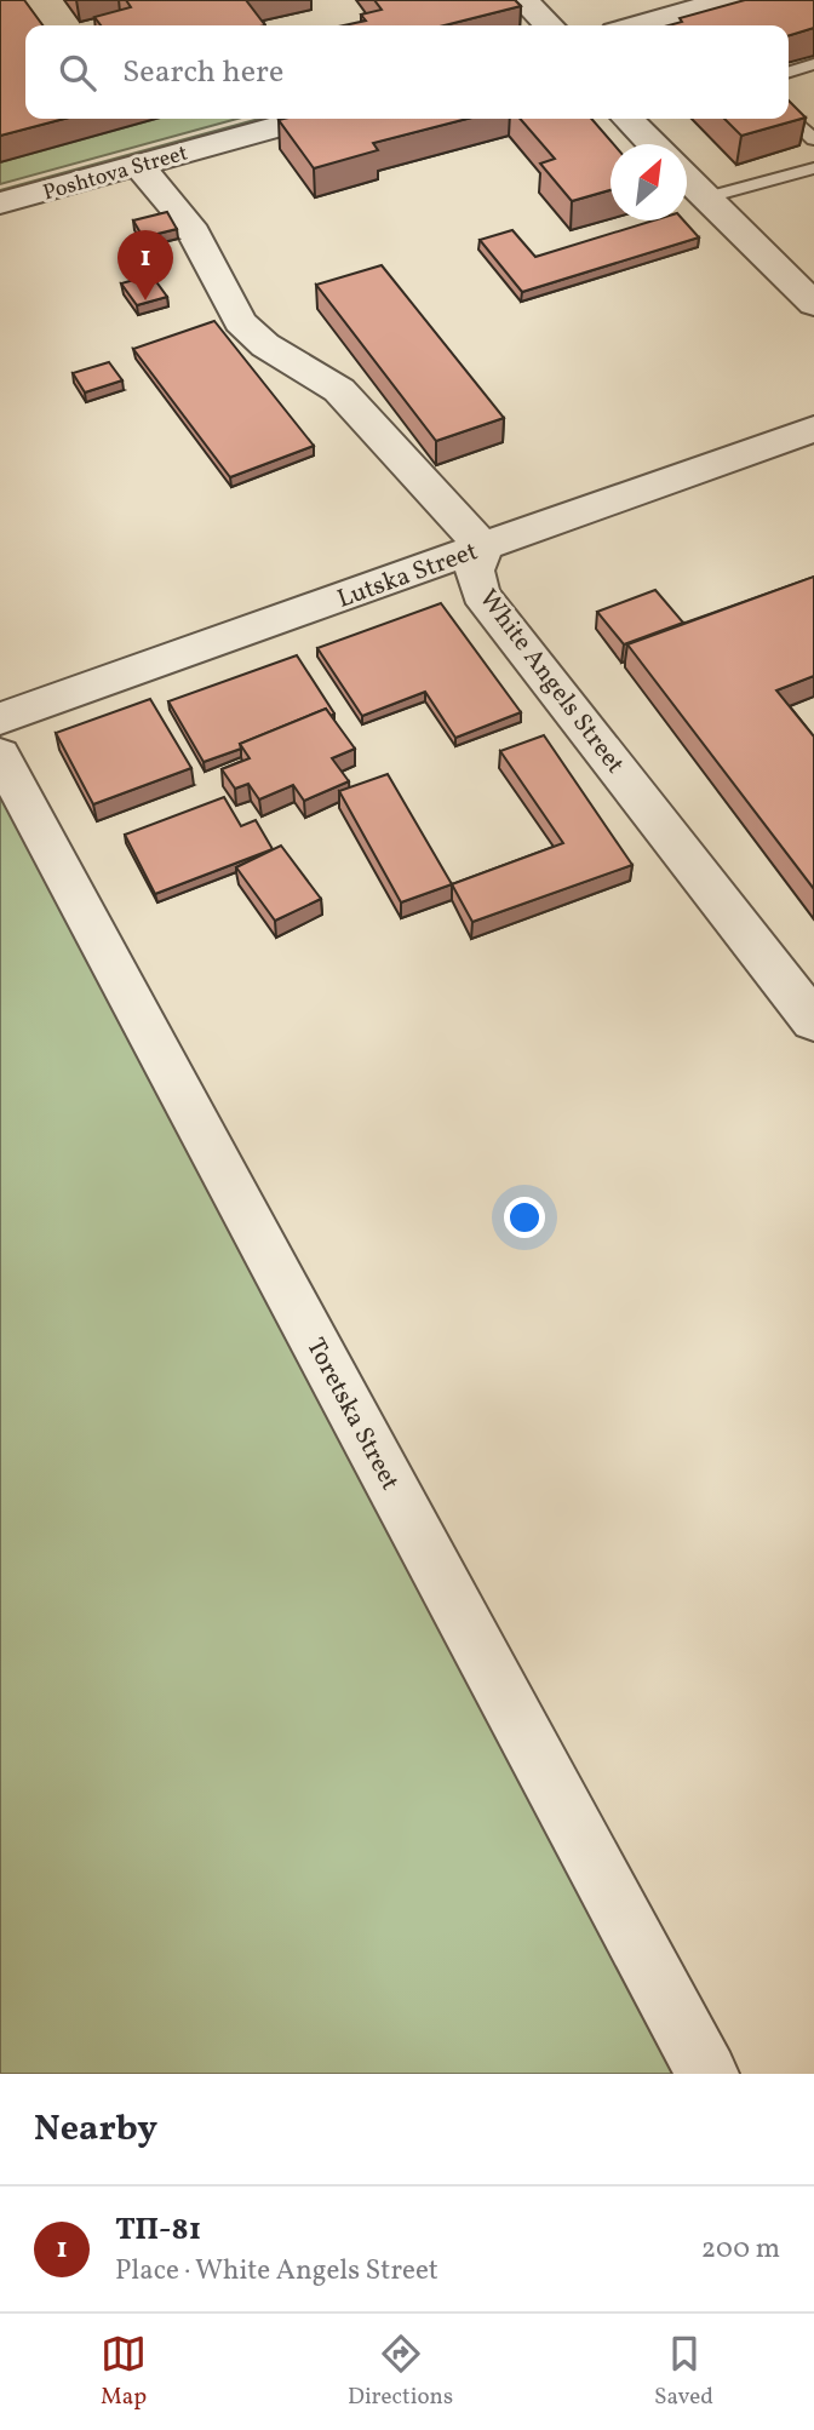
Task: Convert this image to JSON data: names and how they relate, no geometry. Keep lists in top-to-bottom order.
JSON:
{
  "streets": {
    "street": [
      "Poshtova Street",
      "Lutska Street",
      "White Angels Street",
      "Toretska Street"
    ]
  },
  "crossings": [
    ["Lutska Street", "White Angels Street"]
  ],
  "north": "top right",
  "page": {
    "search": "Search here",
    "pins": "1",
    "heading": "Nearby",
    "list": [
      {
        "mark": "1",
        "name": "ТП-81",
        "note": "Place · White Angels Street",
        "value": "200 m"
      }
    ],
    "nav": ["Map", "Directions", "Saved"]
  }
}
